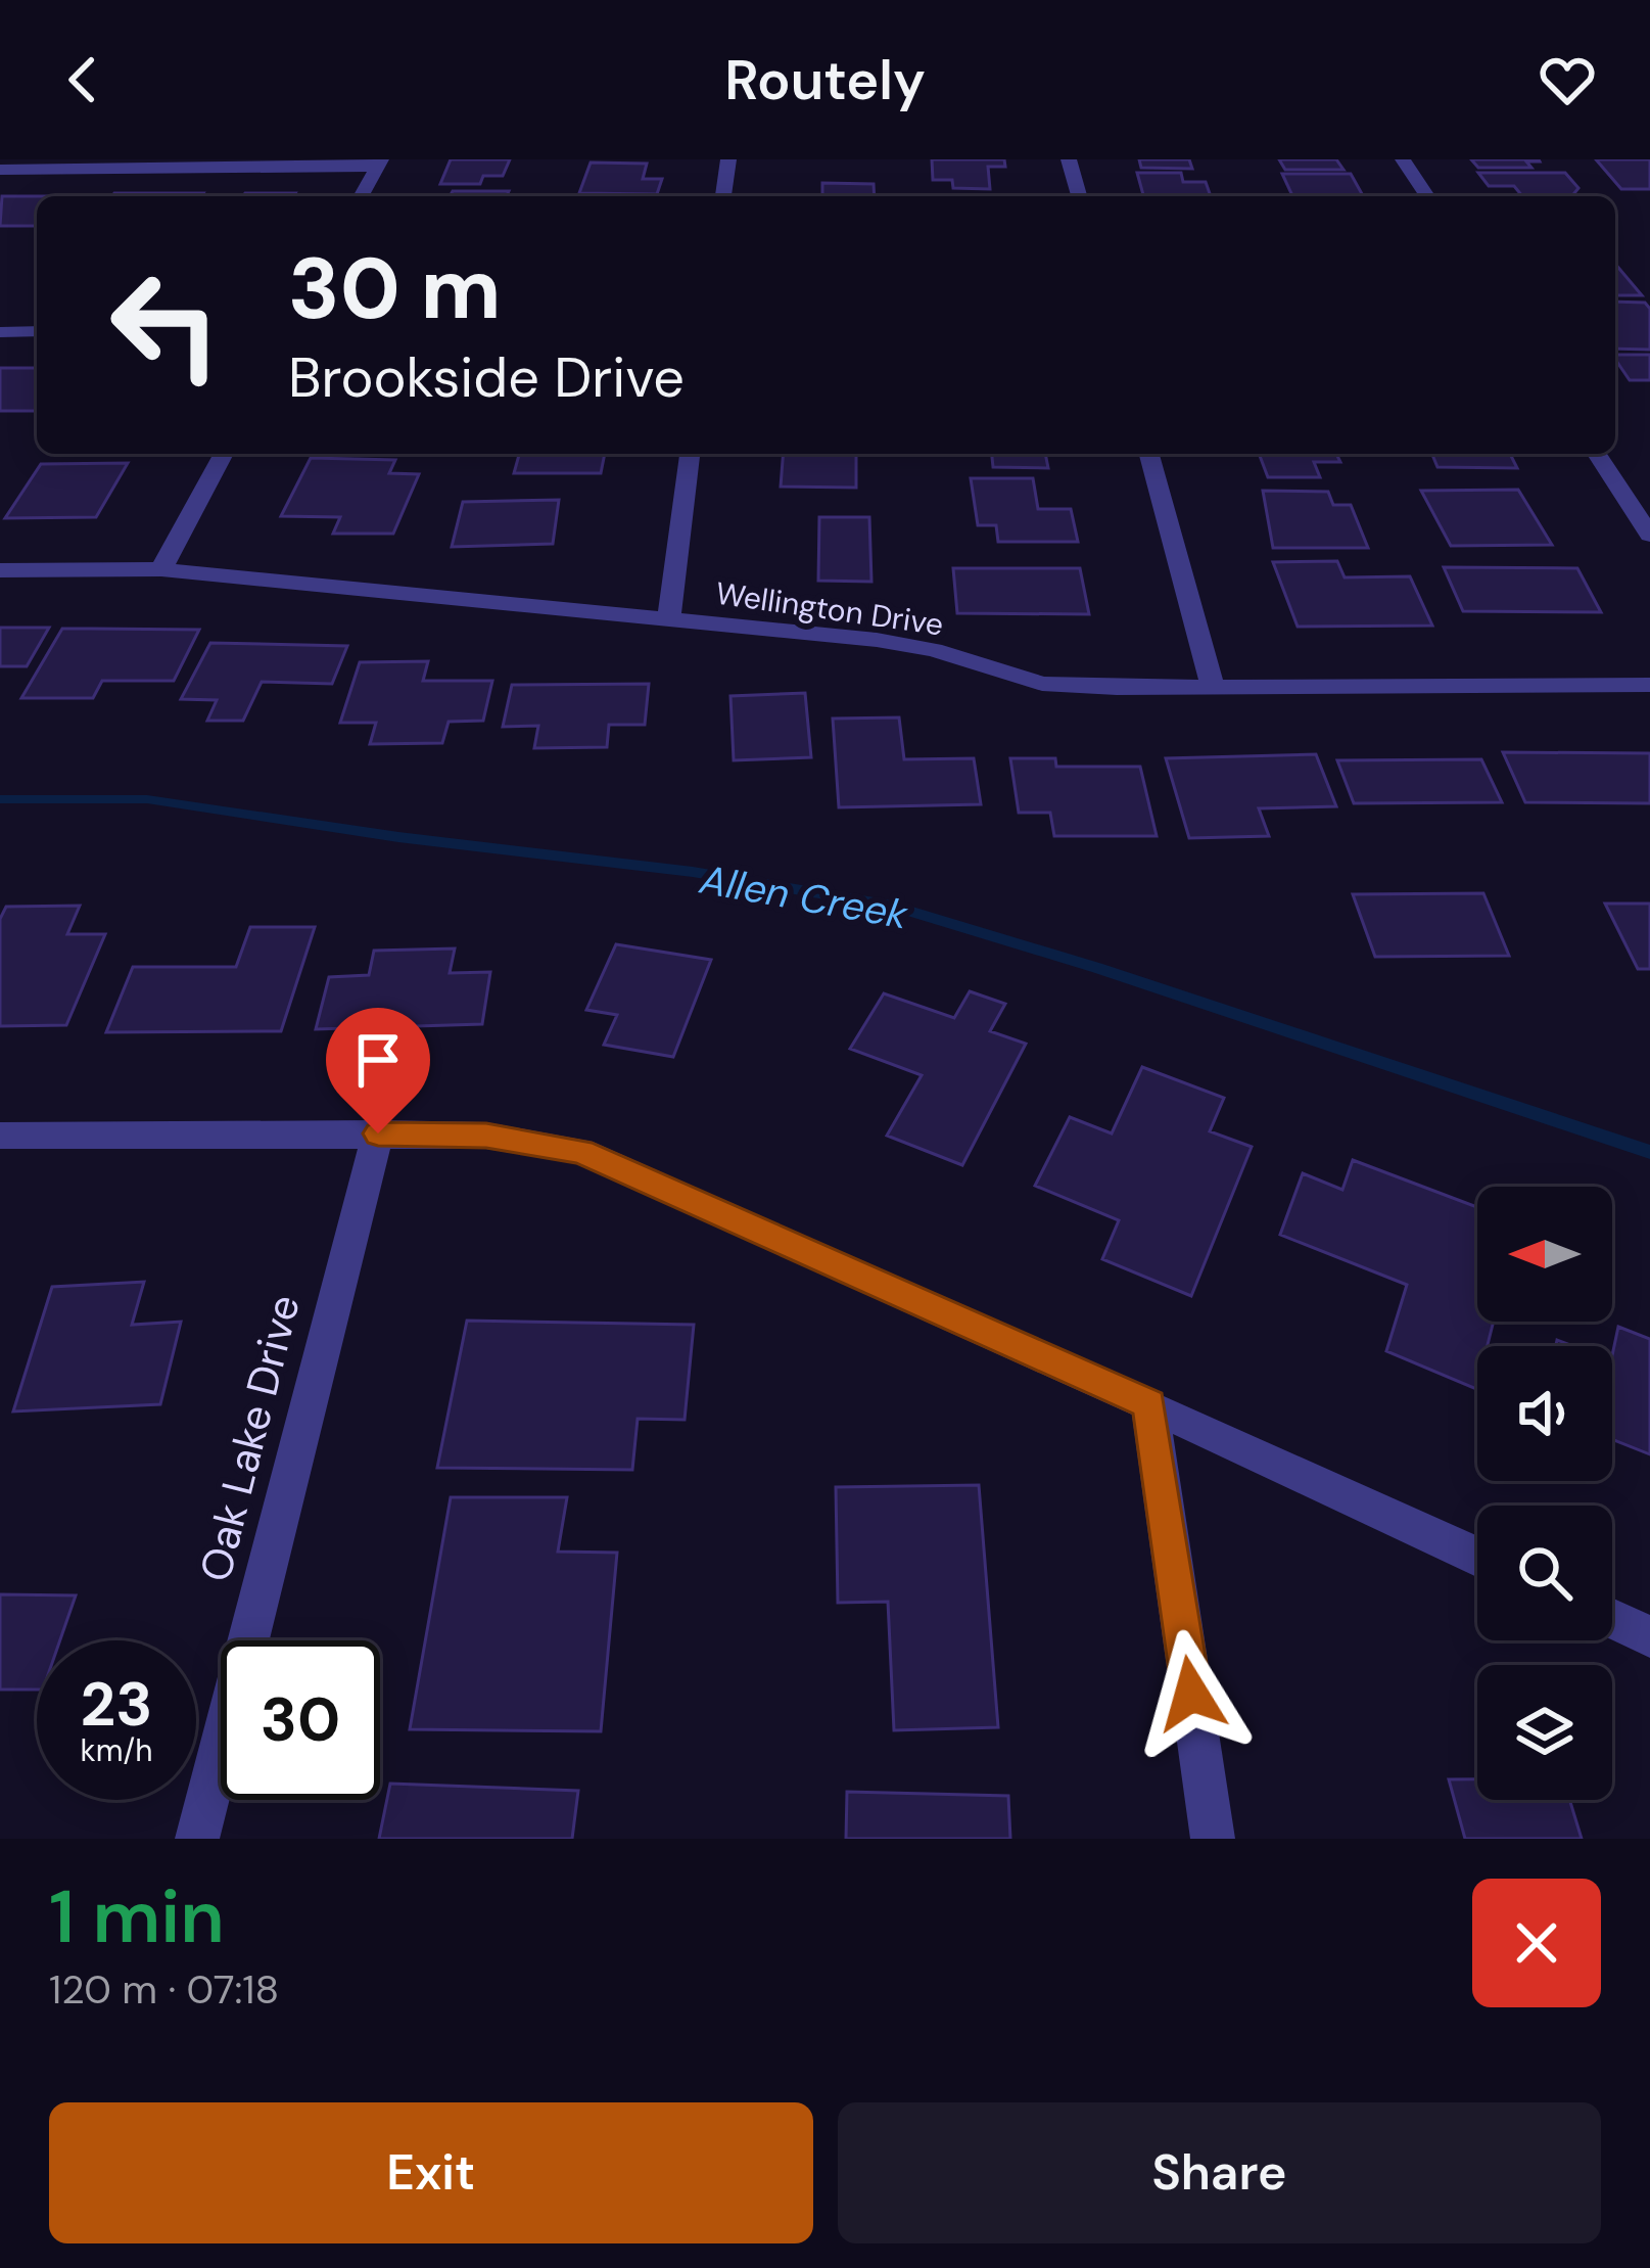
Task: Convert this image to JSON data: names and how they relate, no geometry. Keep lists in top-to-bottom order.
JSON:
{
  "streets": {
    "street": ["Wellington Drive", "Oak Lake Drive"]
  },
  "water": ["Allen Creek"],
  "north": "left",
  "page": {
    "header": "Routely",
    "turn": ["30 m", "Brookside Drive"],
    "speed": "23 km/h",
    "limit": "30",
    "heading": ["1 min", "120 m · 07:18"],
    "buttons": ["Exit", "Share"]
  }
}
